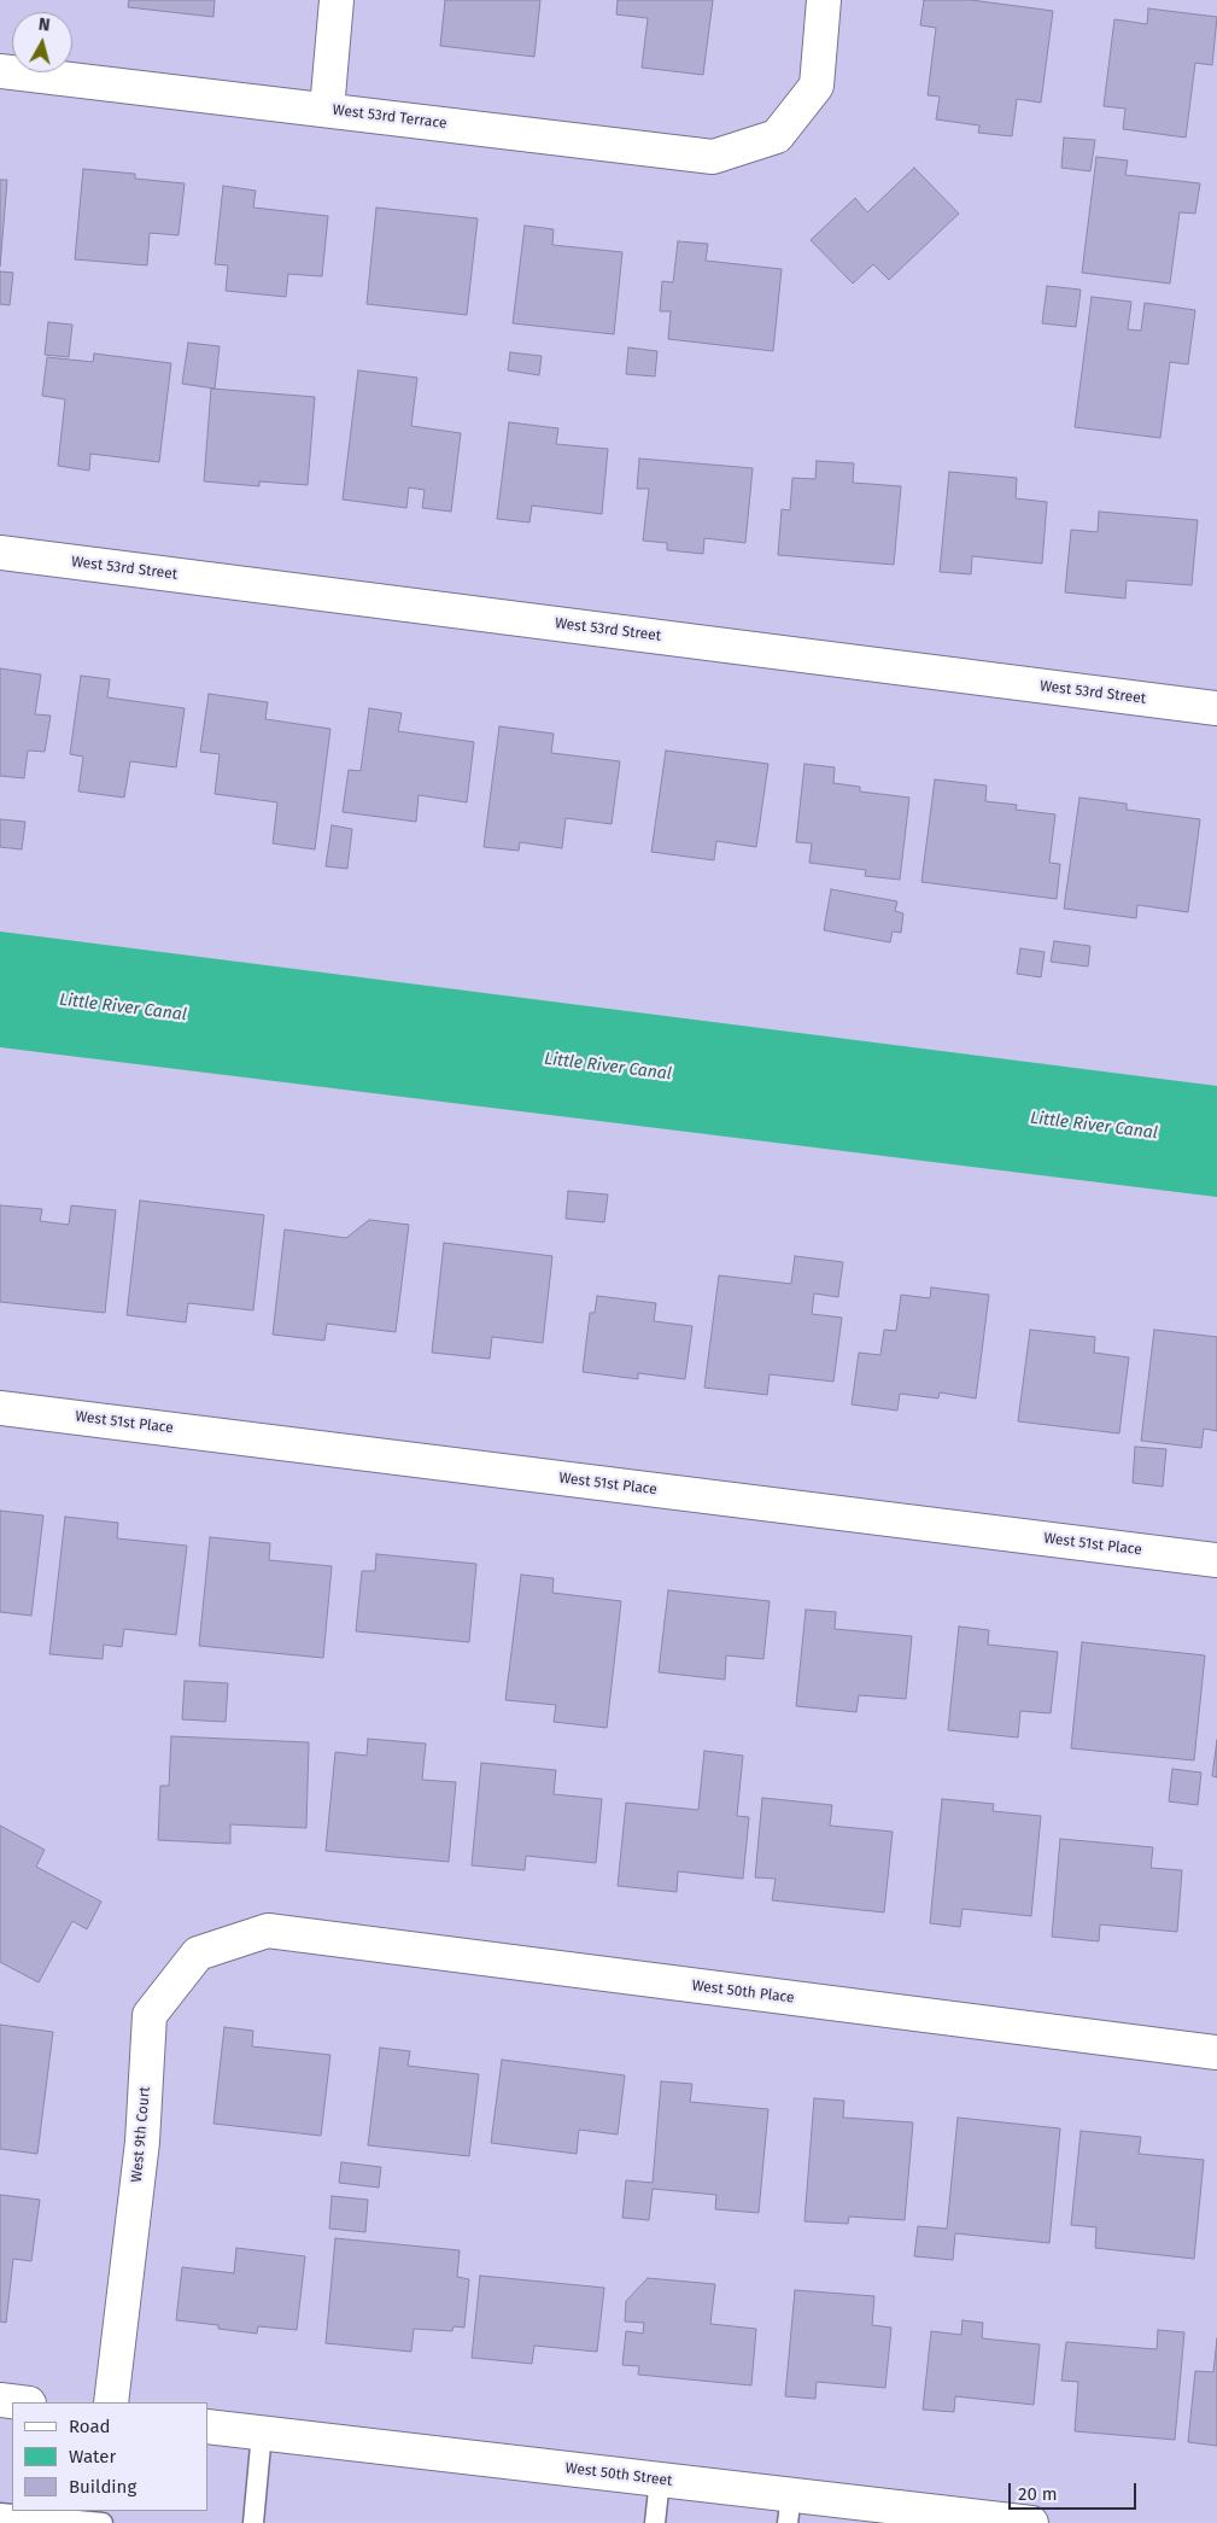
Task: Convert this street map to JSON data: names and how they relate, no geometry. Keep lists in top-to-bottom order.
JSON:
{
  "streets": {
    "street": [
      "West 53rd Terrace",
      "West 53rd Street",
      "West 51st Place",
      "West 50th Place",
      "West 9th Court",
      "West 50th Street"
    ]
  },
  "crossings": [
    ["West 50th Place", "West 9th Court"]
  ],
  "water": ["Little River Canal"],
  "legend": ["Road", "Water", "Building"],
  "scale_bar": "20 m",
  "north": "top"
}
